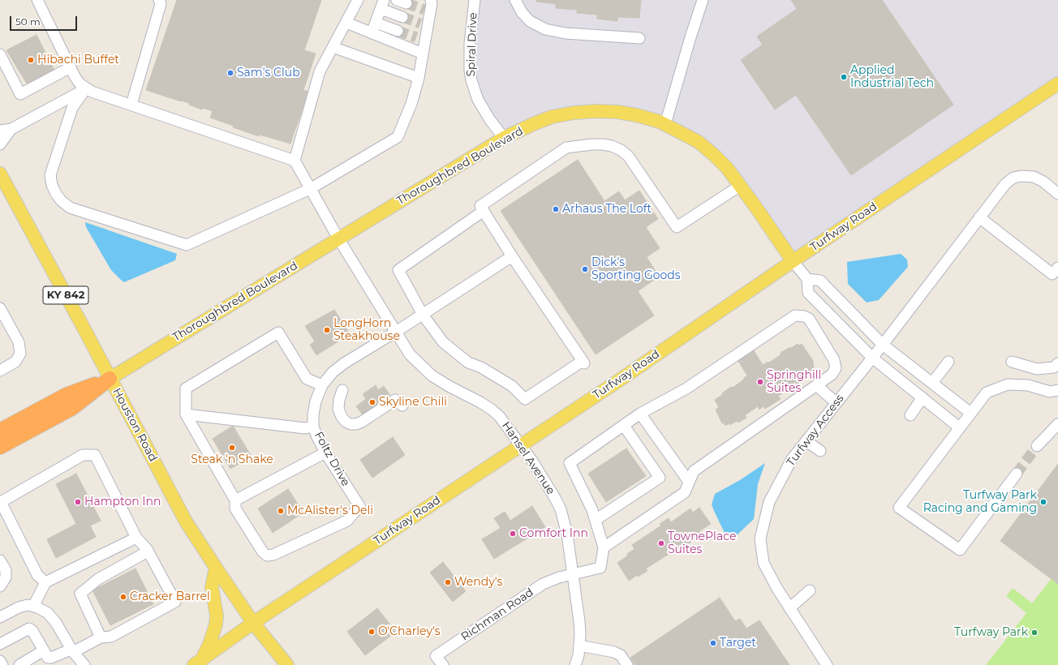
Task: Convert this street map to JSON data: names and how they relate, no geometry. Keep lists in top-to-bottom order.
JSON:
{
  "streets": {
    "main road": [
      "Thoroughbred Boulevard",
      "Turfway Road",
      "KY 842",
      "Houston Road"
    ],
    "street": [
      "Spiral Drive",
      "Turfway Access",
      "Hansel Avenue",
      "Foltz Drive",
      "Richman Road"
    ]
  },
  "crossings": [
    ["Spiral Drive", "Thoroughbred Boulevard"],
    ["Thoroughbred Boulevard", "Turfway Road"],
    ["Thoroughbred Boulevard", "Houston Road"],
    ["Thoroughbred Boulevard", "Hansel Avenue"],
    ["Turfway Road", "Houston Road"],
    ["Turfway Road", "Hansel Avenue"],
    ["Hansel Avenue", "Foltz Drive"],
    ["Hansel Avenue", "Richman Road"]
  ],
  "places": [
    "Hibachi Buffet",
    "Sam's Club",
    "Applied Industrial Tech",
    "Arhaus The Loft",
    "Dick's Sporting Goods",
    "LongHorn Steakhouse",
    "Springhill Suites",
    "Skyline Chili",
    "Steak 'n Shake",
    "Hampton Inn",
    "Turfway Park Racing and Gaming",
    "McAlister's Deli",
    "Comfort Inn",
    "TownePlace Suites",
    "Wendy's",
    "Cracker Barrel",
    "O'Charley's",
    "Turfway Park",
    "Target"
  ],
  "scale_bar": "50 m"
}
